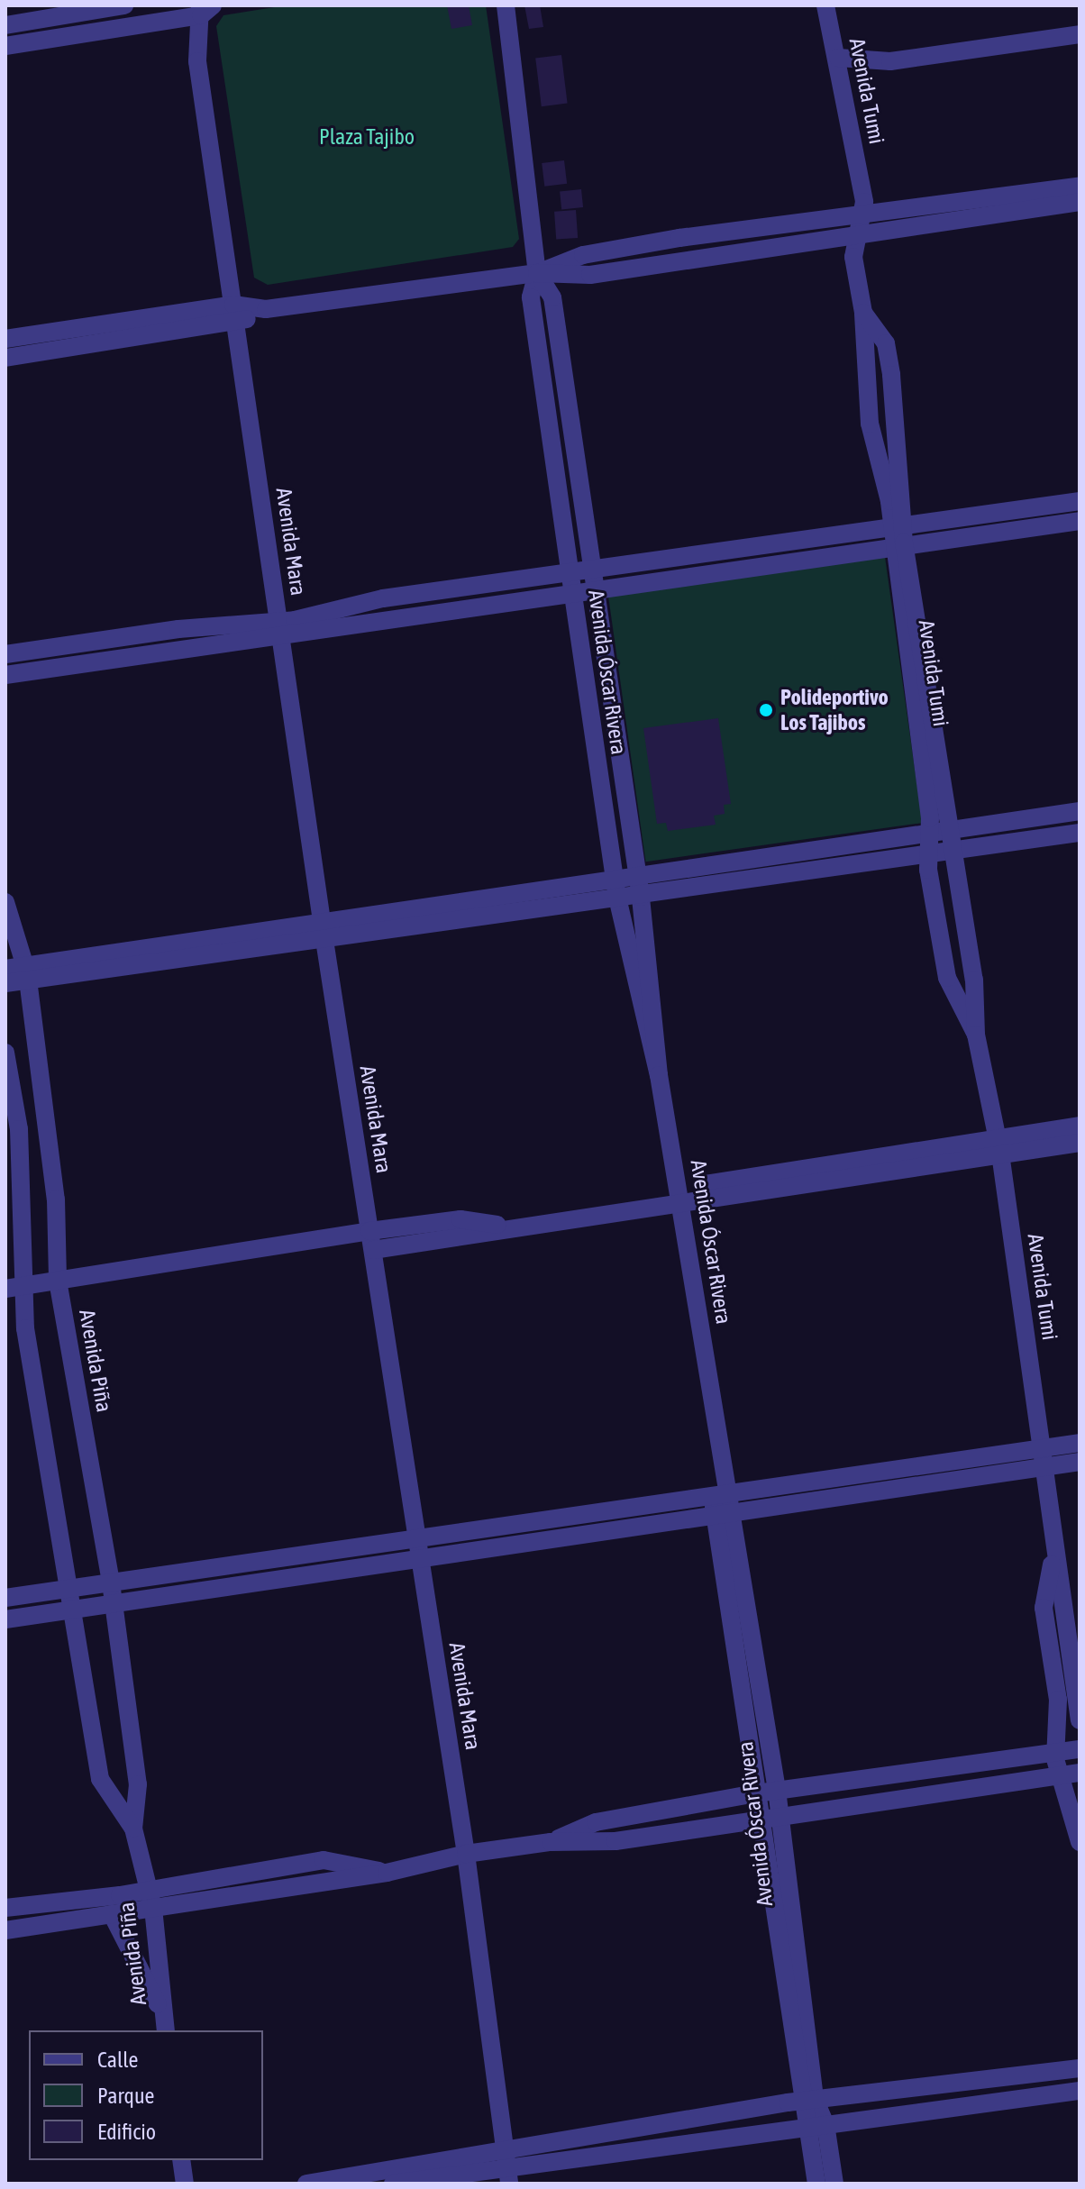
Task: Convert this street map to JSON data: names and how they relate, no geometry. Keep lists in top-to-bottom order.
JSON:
{
  "streets": {
    "street": [
      "Avenida Tumi",
      "Avenida Mara",
      "Avenida Óscar Rivera",
      "Avenida Piña"
    ]
  },
  "parks": ["Plaza Tajibo"],
  "places": ["Polideportivo Los Tajibos"],
  "legend": ["Calle", "Parque", "Edificio"]
}
